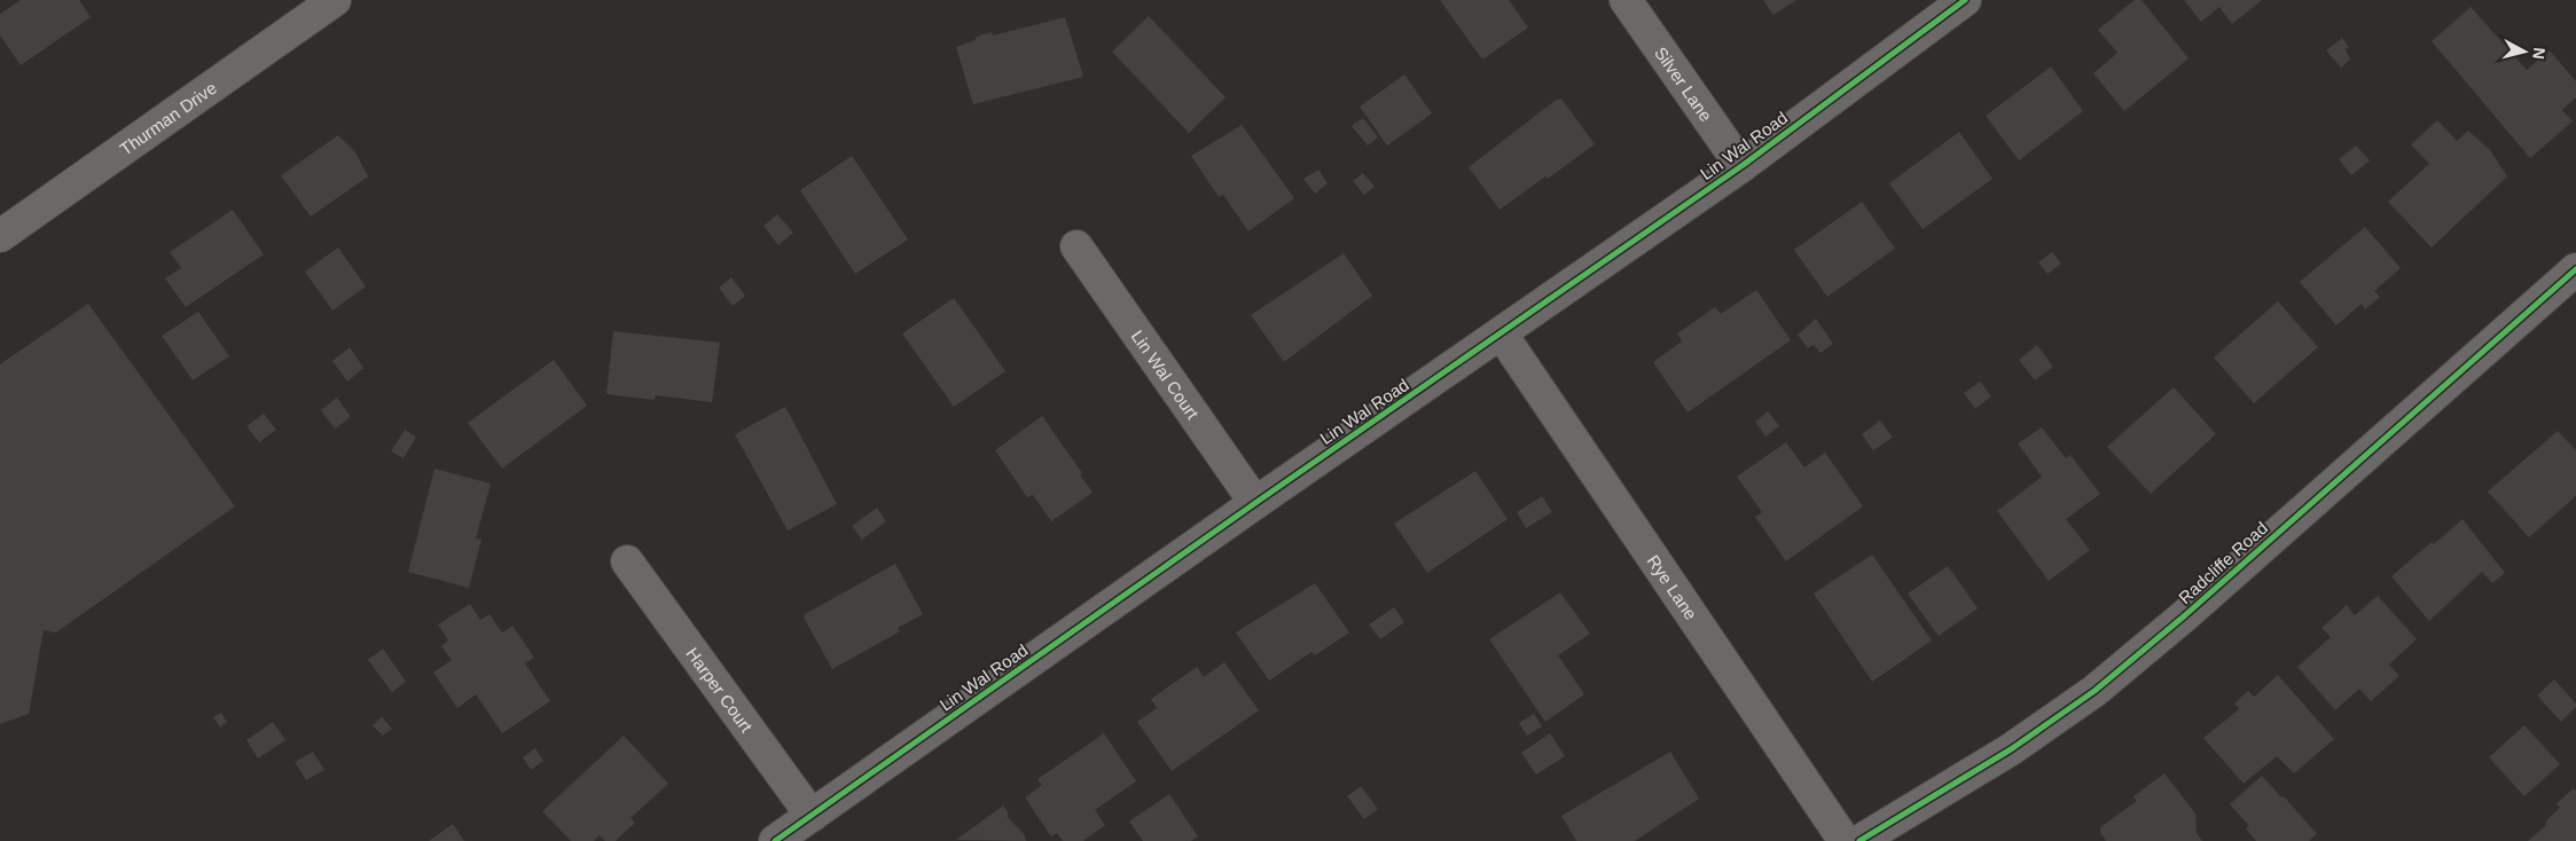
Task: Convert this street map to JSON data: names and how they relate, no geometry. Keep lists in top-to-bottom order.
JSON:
{
  "streets": {
    "street": [
      "Silver Lane",
      "Thurman Drive",
      "Lin Wal Road",
      "Lin Wal Court",
      "Radcliffe Road",
      "Rye Lane",
      "Harper Court"
    ]
  },
  "crossings": [
    ["Silver Lane", "Lin Wal Road"],
    ["Lin Wal Road", "Lin Wal Court"],
    ["Lin Wal Road", "Rye Lane"],
    ["Lin Wal Road", "Harper Court"]
  ],
  "north": "right"
}
